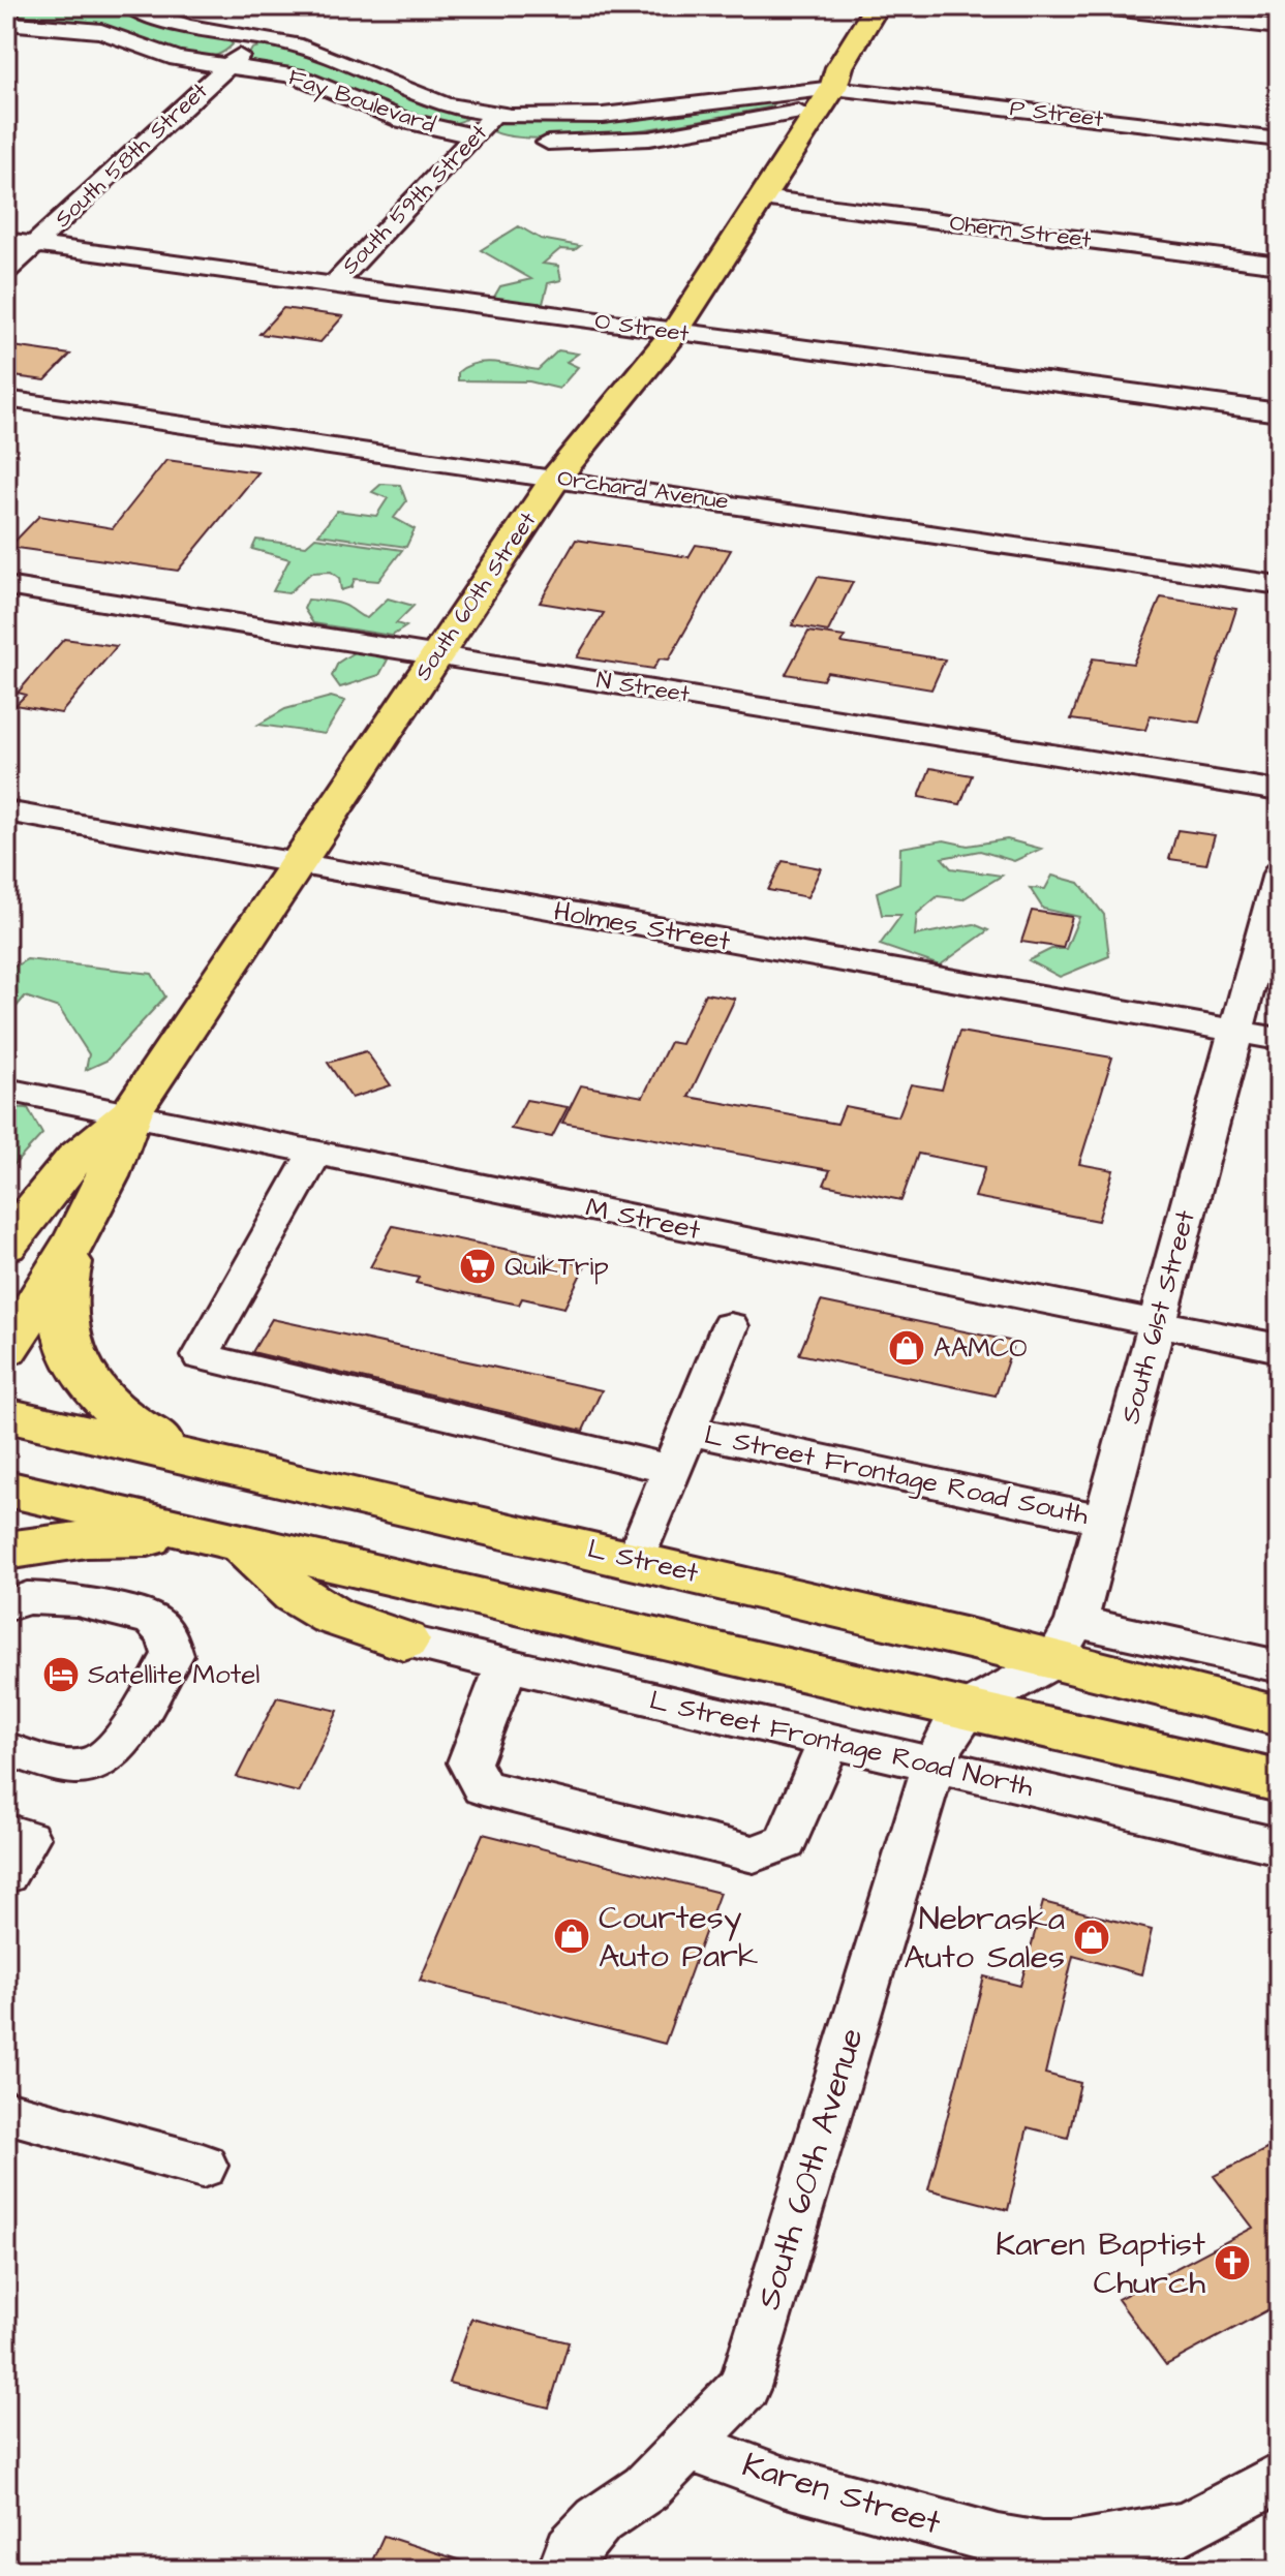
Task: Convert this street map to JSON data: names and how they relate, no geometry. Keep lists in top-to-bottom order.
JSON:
{
  "streets": {
    "main road": ["South 60th Street", "L Street"],
    "street": [
      "Fay Boulevard",
      "P Street",
      "South 58th Street",
      "South 59th Street",
      "Ohern Street",
      "O Street",
      "Orchard Avenue",
      "N Street",
      "Holmes Street",
      "M Street",
      "South 61st Street",
      "L Street Frontage Road South",
      "L Street Frontage Road North",
      "South 60th Avenue",
      "Karen Street"
    ]
  },
  "crossings": [
    ["Fay Boulevard", "P Street"],
    ["Fay Boulevard", "South 58th Street"],
    ["Fay Boulevard", "South 59th Street"],
    ["Fay Boulevard", "South 60th Street"],
    ["P Street", "South 60th Street"],
    ["South 58th Street", "O Street"],
    ["South 59th Street", "O Street"],
    ["Ohern Street", "South 60th Street"],
    ["O Street", "South 60th Street"],
    ["Orchard Avenue", "South 60th Street"],
    ["South 60th Street", "N Street"],
    ["South 60th Street", "Holmes Street"],
    ["South 60th Street", "M Street"],
    ["Holmes Street", "South 61st Street"],
    ["M Street", "South 61st Street"],
    ["South 61st Street", "L Street Frontage Road South"],
    ["South 61st Street", "L Street"],
    ["L Street Frontage Road North", "South 60th Avenue"],
    ["South 60th Avenue", "Karen Street"]
  ],
  "places": {
    "supermarket": ["QuikTrip"],
    "shop": ["AAMCO", "Courtesy Auto Park", "Nebraska Auto Sales"],
    "hotel": ["Satellite Motel"],
    "church": ["Karen Baptist Church"]
  }
}
